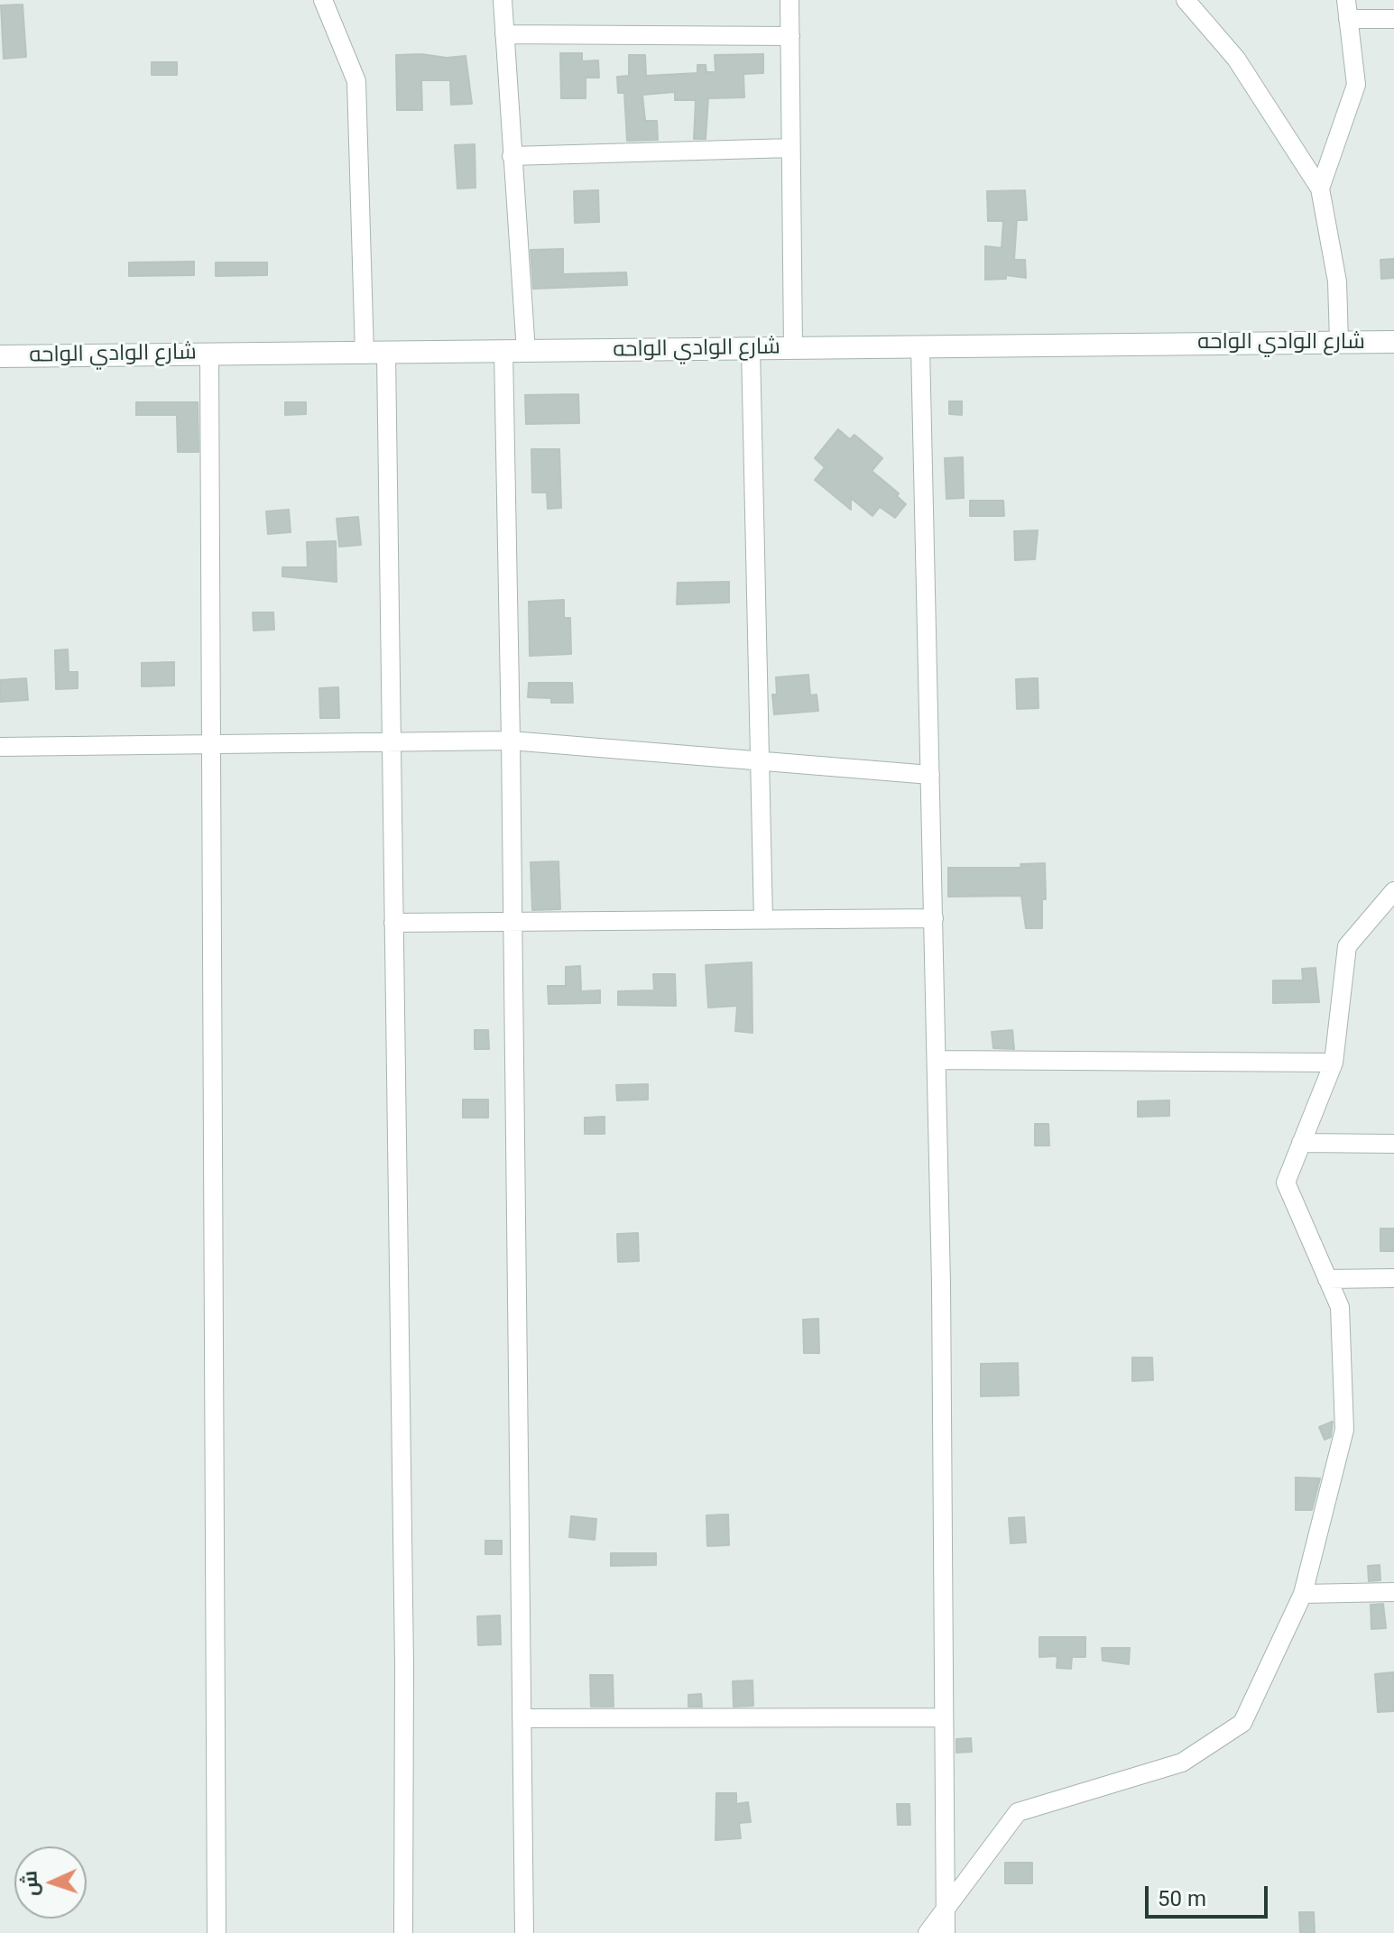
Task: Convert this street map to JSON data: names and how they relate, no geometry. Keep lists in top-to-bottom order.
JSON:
{
  "streets": {
    "main road": ["شارع الوادي الواحه"]
  },
  "scale_bar": "50 m",
  "north": "left"
}
